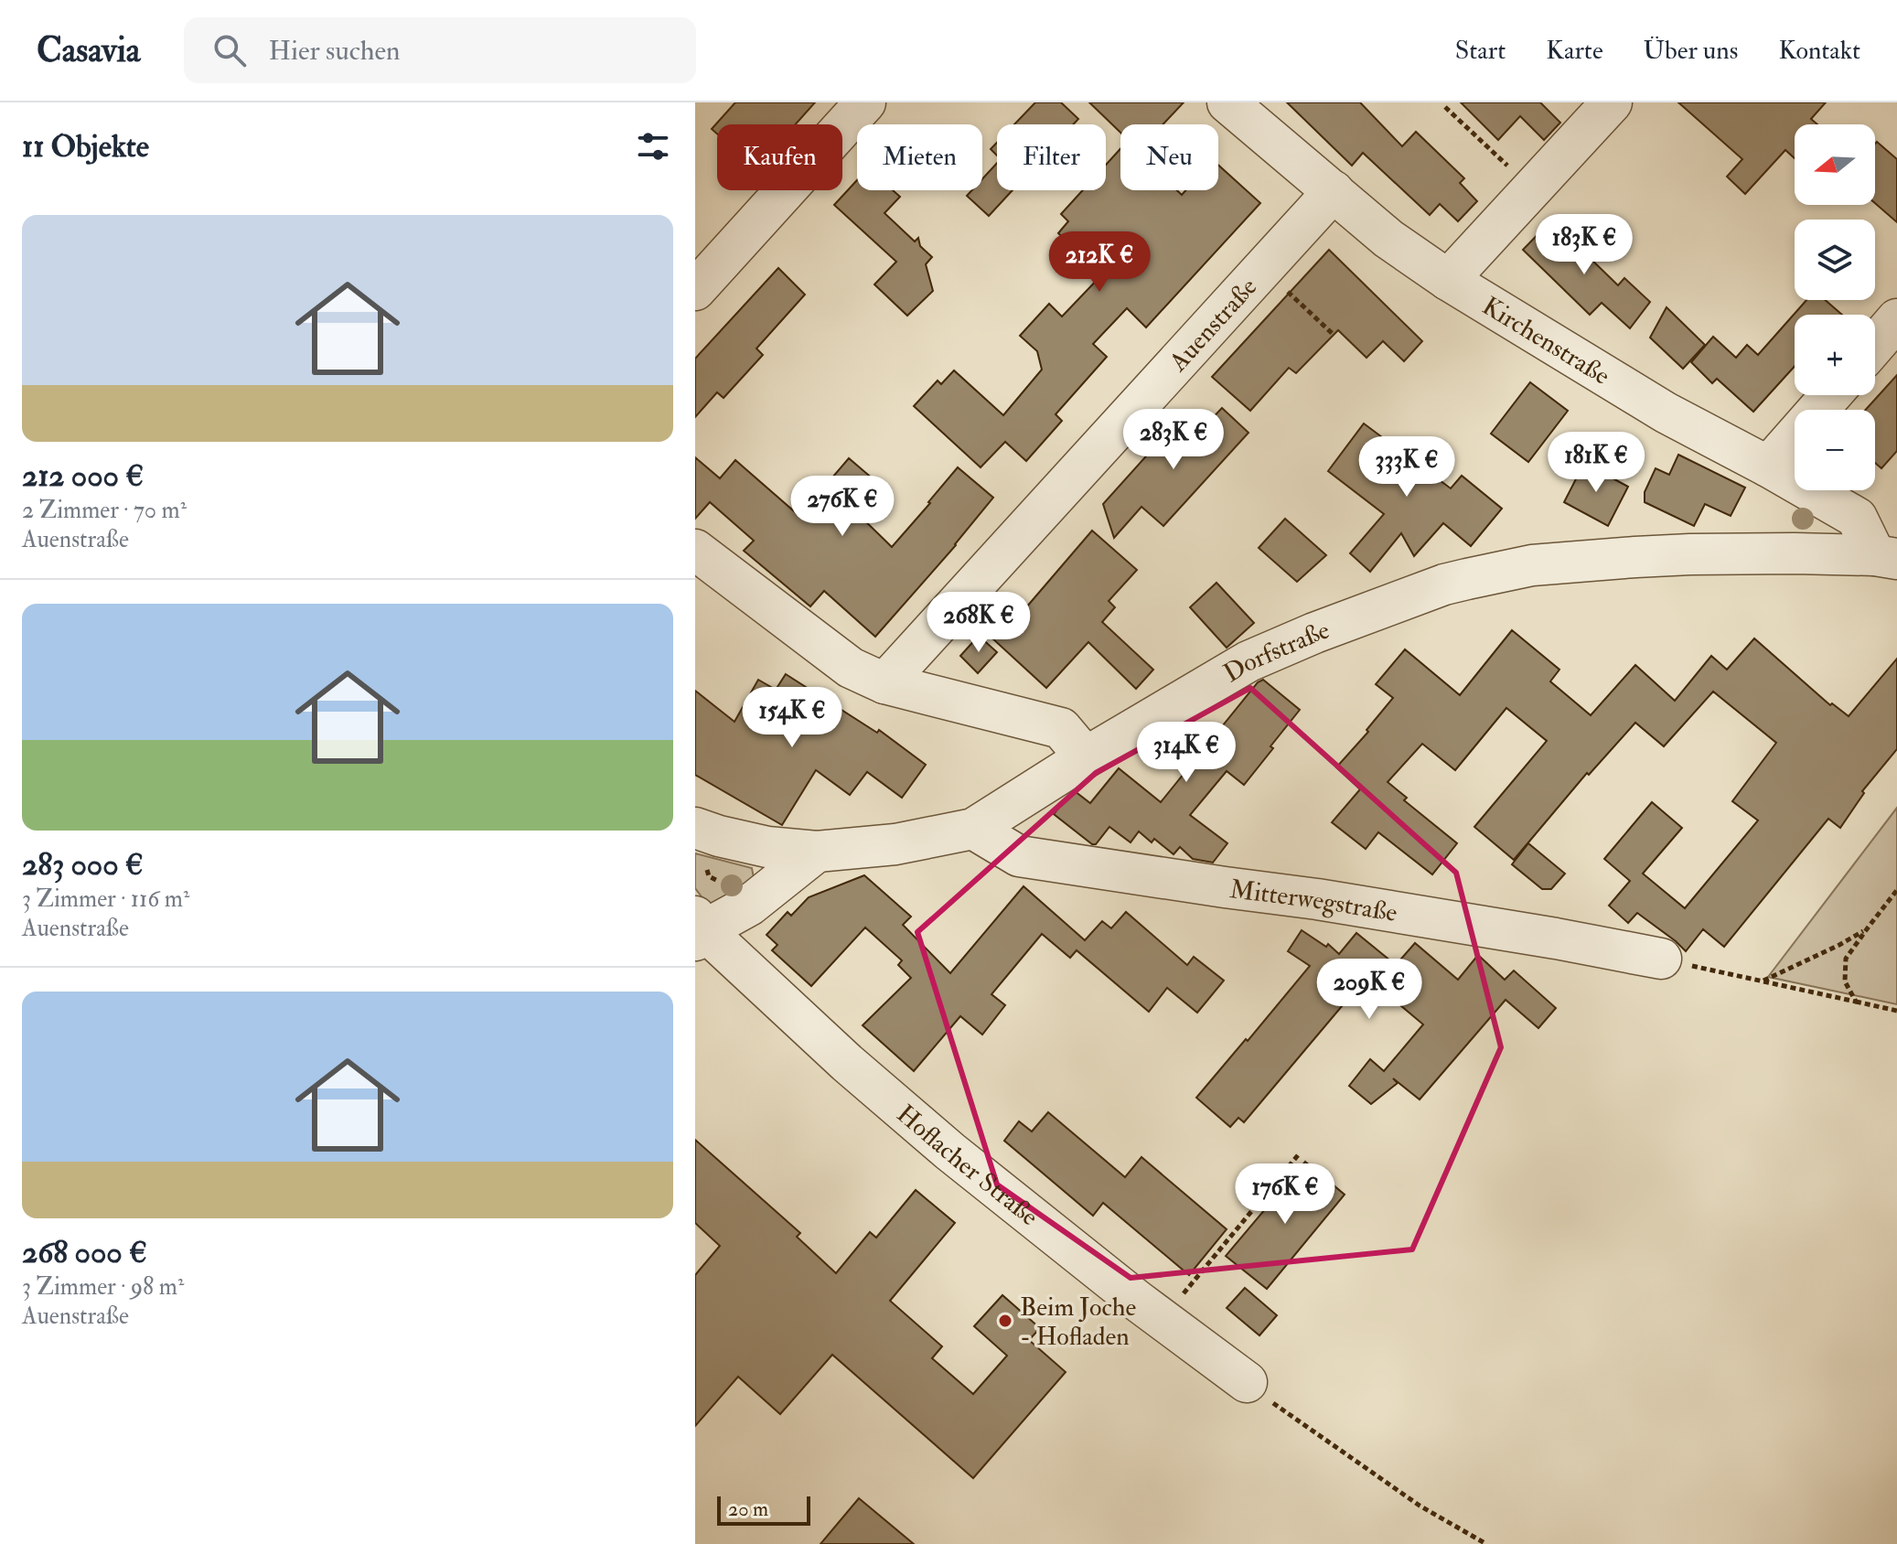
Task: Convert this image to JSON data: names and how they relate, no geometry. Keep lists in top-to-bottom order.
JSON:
{
  "streets": {
    "street": [
      "Auenstraße",
      "Kirchenstraße",
      "Dorfstraße",
      "Mitterwegstraße",
      "Hoflacher Straße"
    ]
  },
  "crossings": [
    ["Auenstraße", "Kirchenstraße"],
    ["Kirchenstraße", "Dorfstraße"],
    ["Dorfstraße", "Mitterwegstraße"],
    ["Dorfstraße", "Hoflacher Straße"]
  ],
  "places": ["Beim Joche - Hofladen"],
  "scale_bar": "20 m",
  "north": "left",
  "page": {
    "header": "Casavia",
    "search": "Hier suchen",
    "nav": [
      "Start",
      "Karte",
      "Über uns",
      "Kontakt"
    ],
    "heading": "11 Objekte",
    "map_buttons": ["+", "−"],
    "chip": [
      "Kaufen",
      "Mieten",
      "Filter",
      "Neu"
    ],
    "list": [
      {
        "name": "212 000 €",
        "note": "2 Zimmer · 70 m² · Auenstraße"
      },
      {
        "name": "283 000 €",
        "note": "3 Zimmer · 116 m² · Auenstraße"
      },
      {
        "name": "268 000 €",
        "note": "3 Zimmer · 98 m² · Auenstraße"
      }
    ],
    "price": [
      "183K €",
      "212K €",
      "283K €",
      "181K €",
      "333K €",
      "276K €",
      "268K €",
      "154K €",
      "314K €",
      "209K €",
      "176K €"
    ],
    "scale": "20 m"
  }
}
